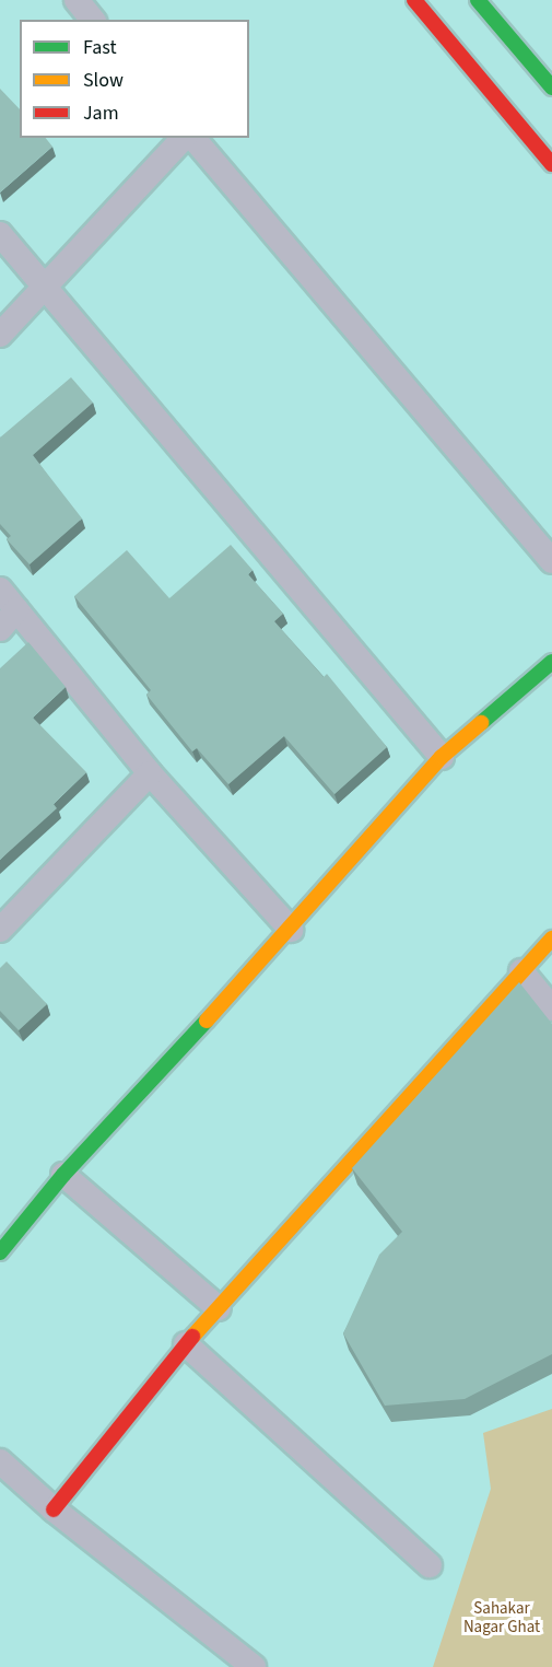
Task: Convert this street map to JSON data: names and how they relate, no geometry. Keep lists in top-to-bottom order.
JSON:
{
  "parks": ["Sahakar Nagar Ghat"],
  "legend": ["Fast", "Slow", "Jam"]
}
